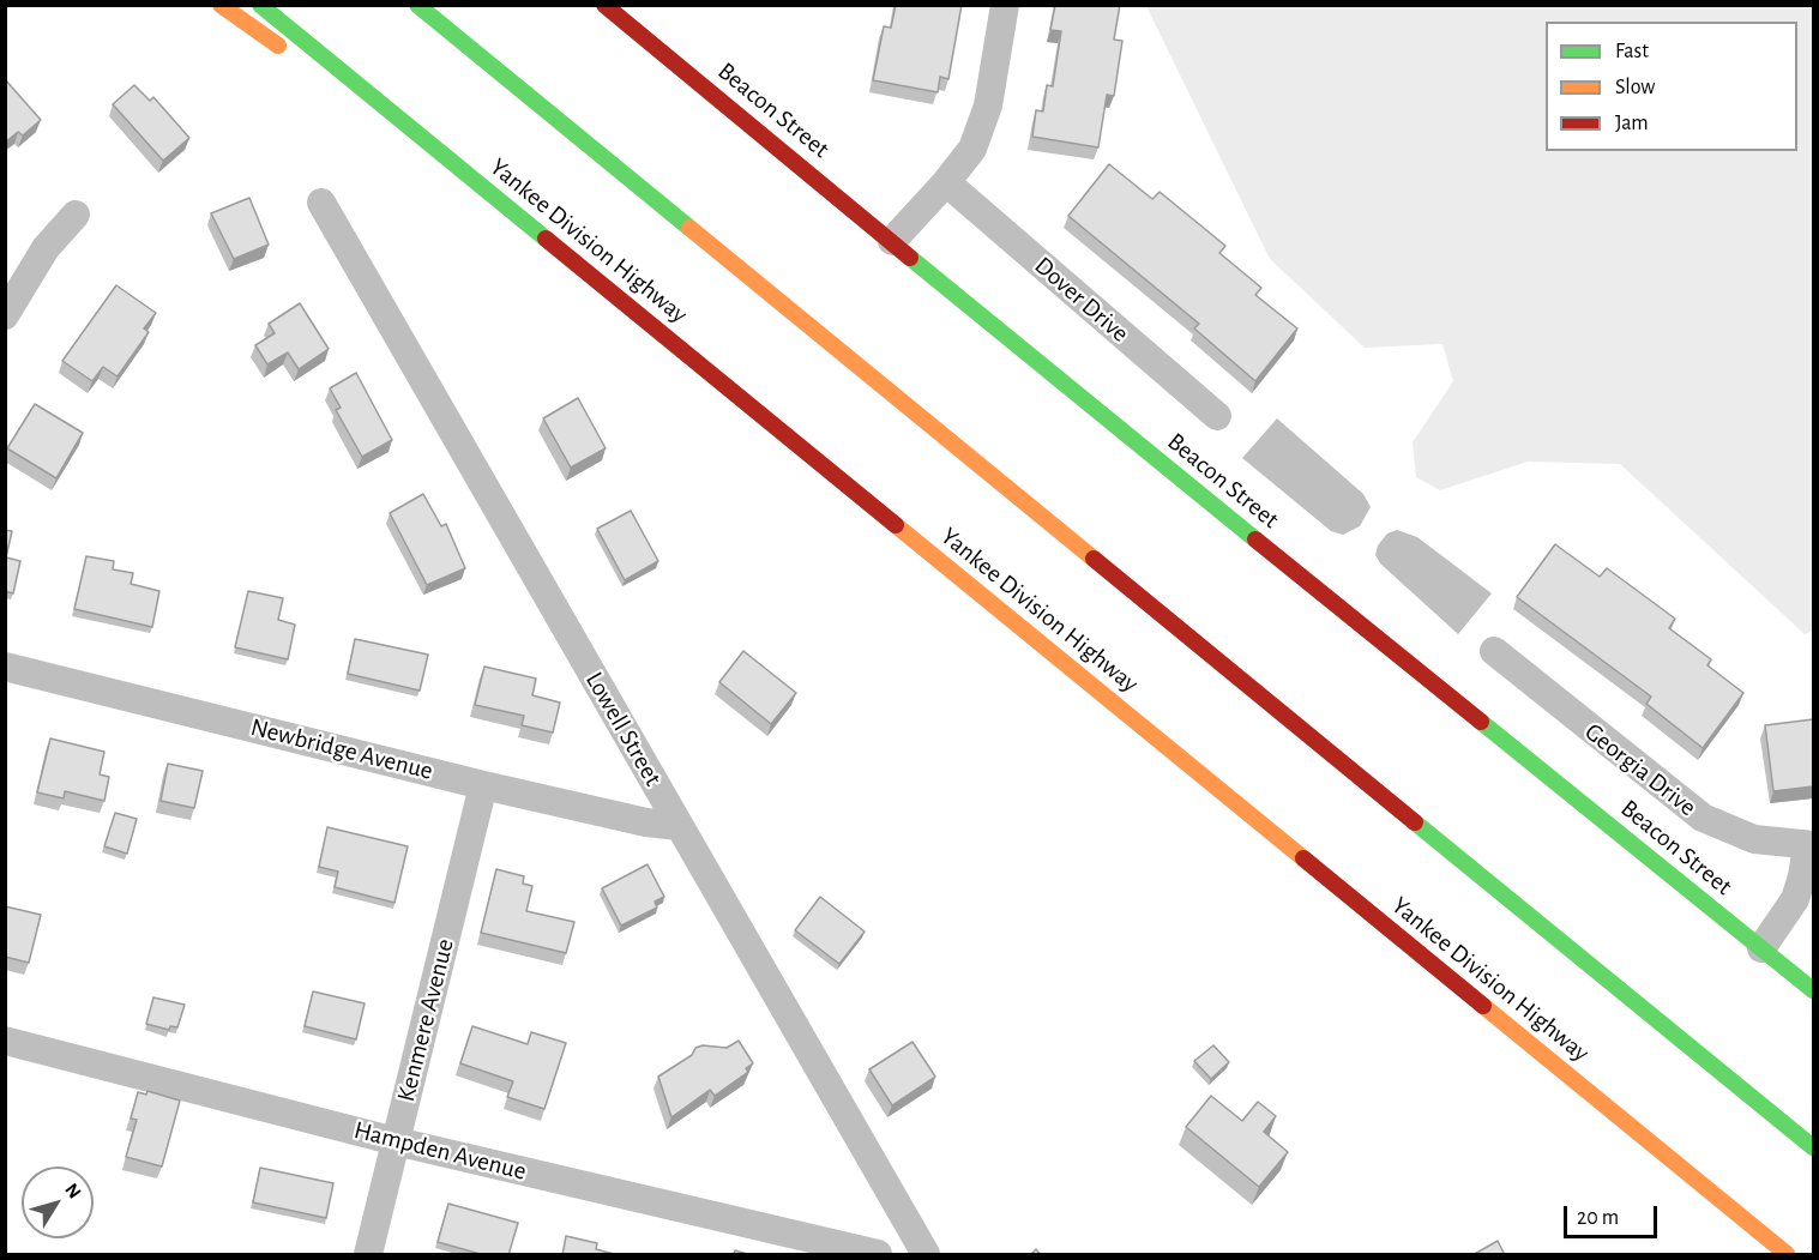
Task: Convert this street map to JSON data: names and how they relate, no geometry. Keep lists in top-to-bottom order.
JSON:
{
  "streets": {
    "main road": ["Beacon Street", "Yankee Division Highway"],
    "street": [
      "Dover Drive",
      "Lowell Street",
      "Newbridge Avenue",
      "Georgia Drive",
      "Kenmere Avenue",
      "Hampden Avenue"
    ]
  },
  "crossings": [
    ["Beacon Street", "Georgia Drive"],
    ["Lowell Street", "Newbridge Avenue"],
    ["Newbridge Avenue", "Kenmere Avenue"],
    ["Kenmere Avenue", "Hampden Avenue"]
  ],
  "legend": ["Fast", "Slow", "Jam"],
  "scale_bar": "20 m",
  "north": "top right"
}
